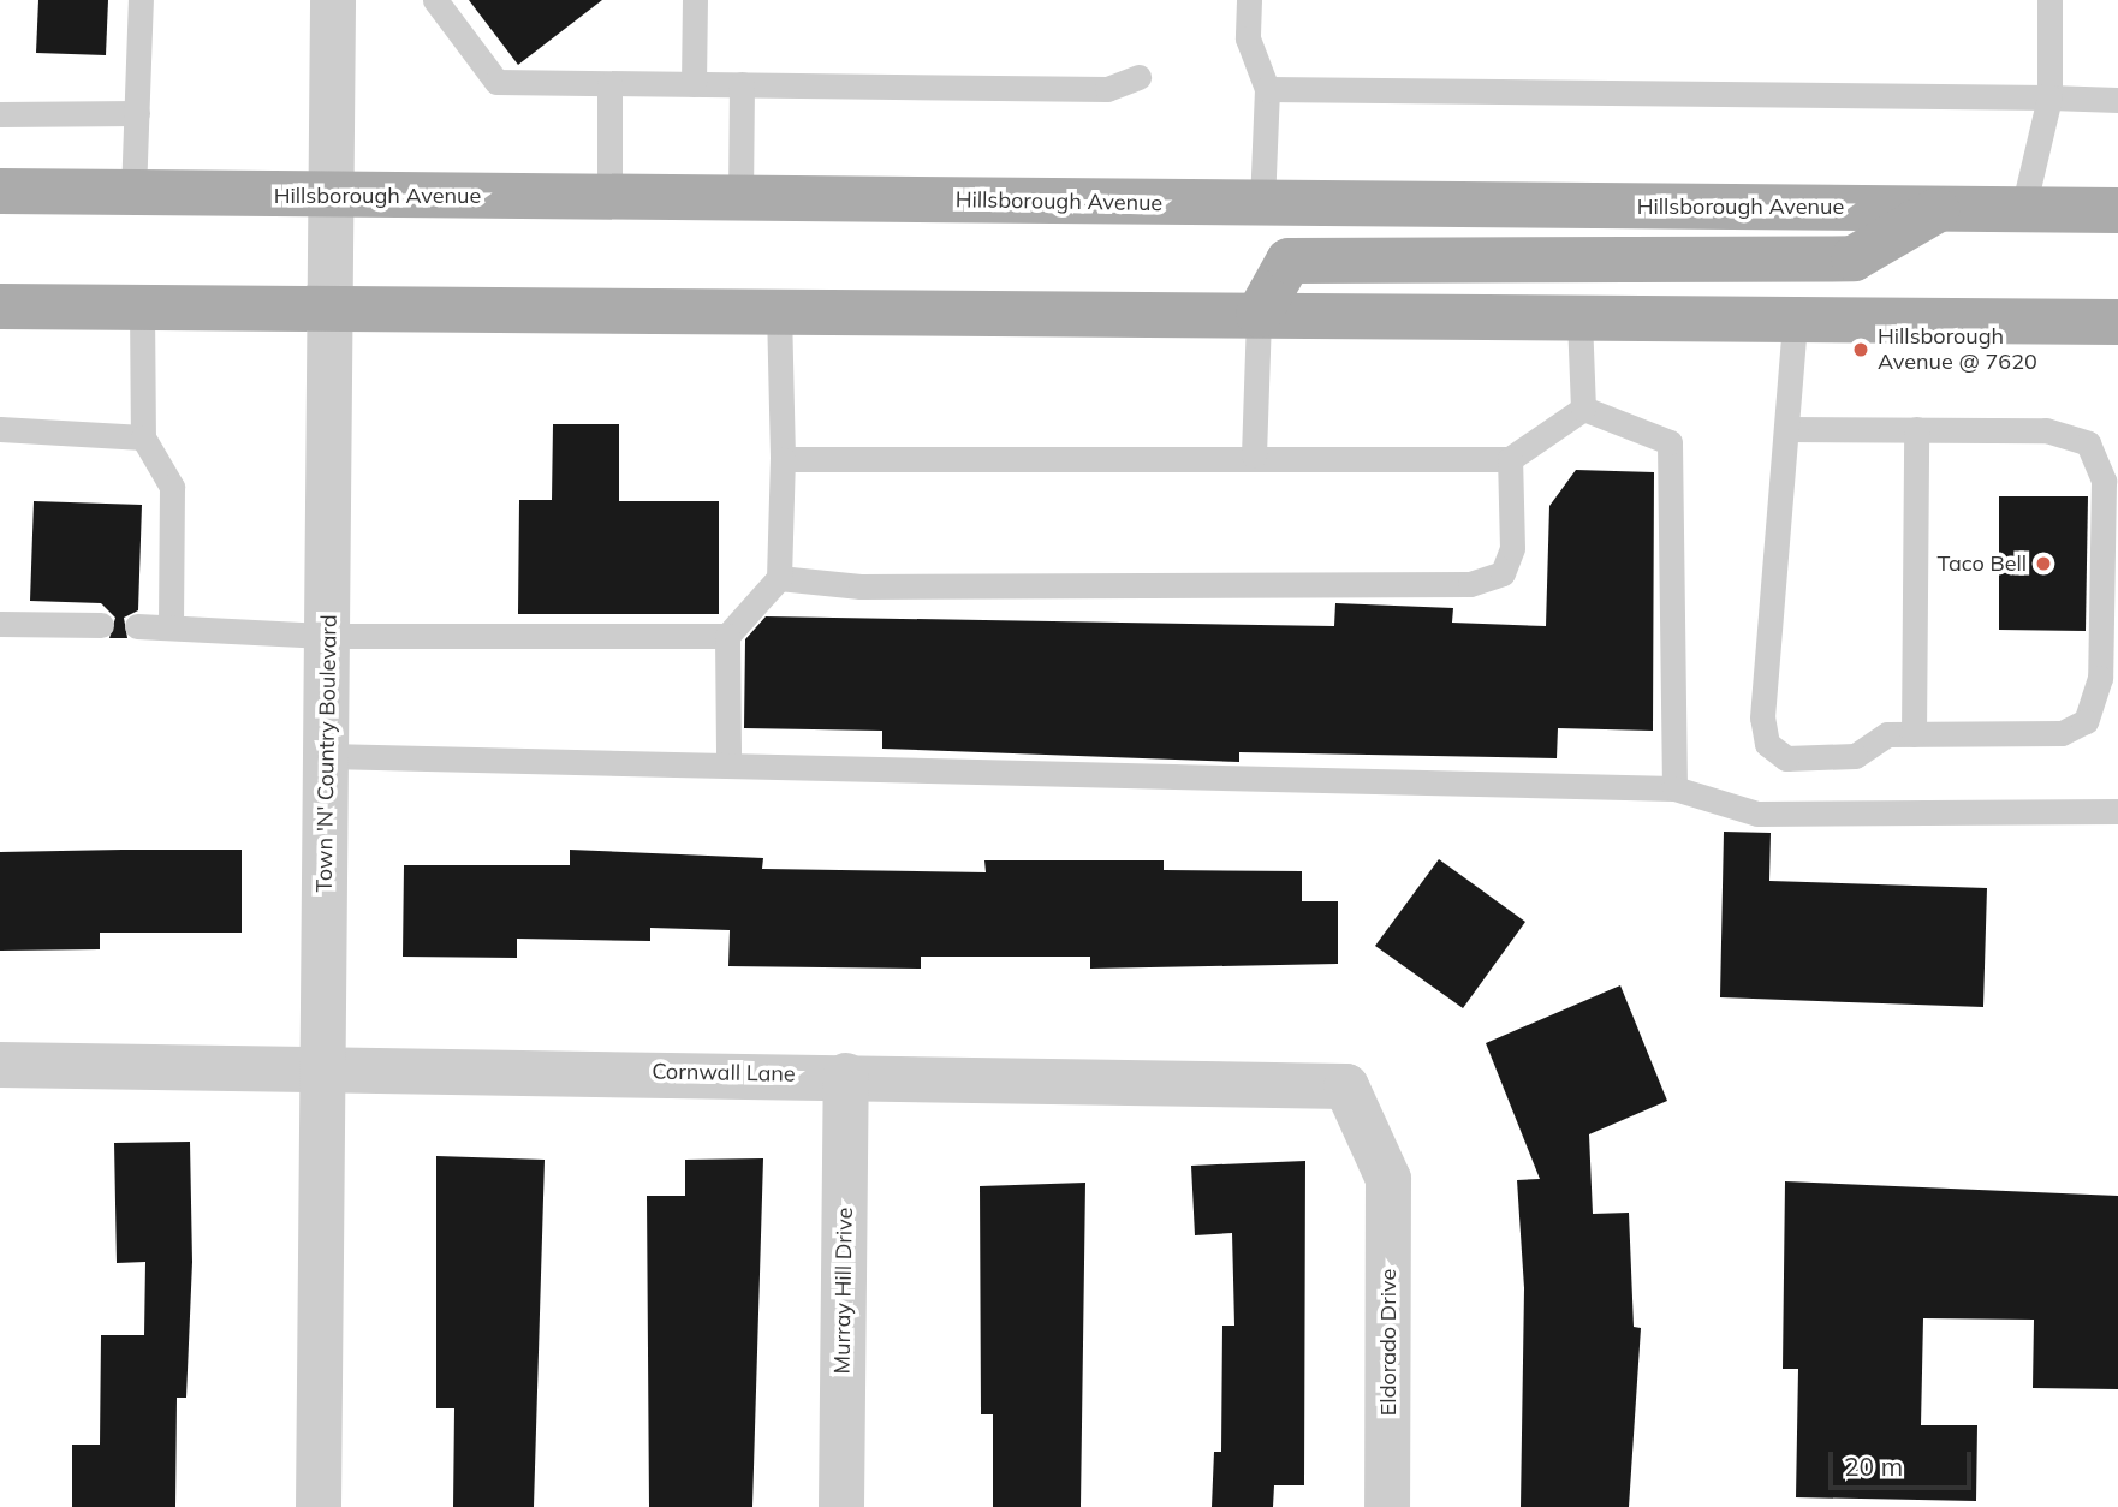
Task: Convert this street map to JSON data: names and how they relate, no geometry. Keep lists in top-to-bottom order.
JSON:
{
  "streets": {
    "main road": ["Hillsborough Avenue"],
    "street": [
      "Town 'N' Country Boulevard",
      "Cornwall Lane",
      "Murray Hill Drive",
      "Eldorado Drive"
    ]
  },
  "crossings": [
    ["Hillsborough Avenue", "Town 'N' Country Boulevard"],
    ["Town 'N' Country Boulevard", "Cornwall Lane"],
    ["Cornwall Lane", "Murray Hill Drive"],
    ["Cornwall Lane", "Eldorado Drive"]
  ],
  "places": ["Hillsborough Avenue @ 7620", "Taco Bell"],
  "scale_bar": "20 m"
}
